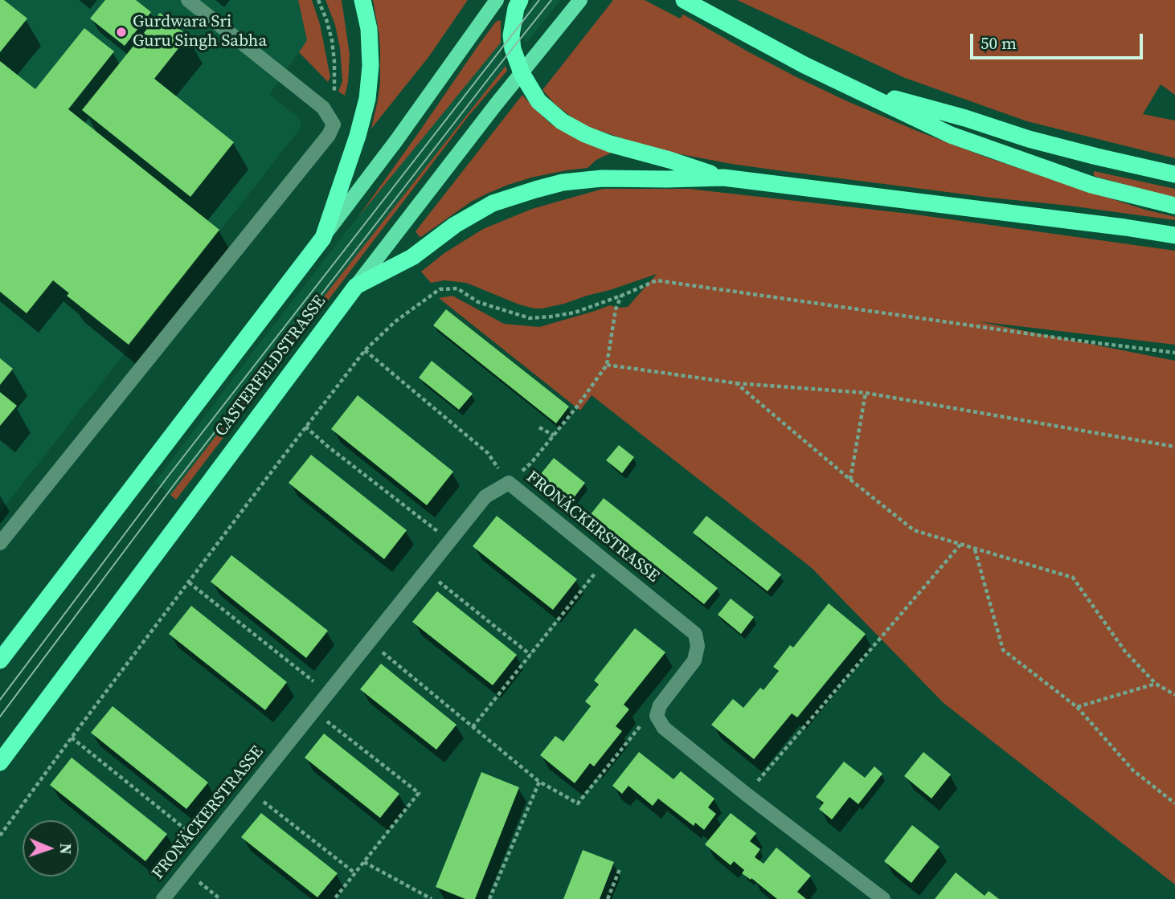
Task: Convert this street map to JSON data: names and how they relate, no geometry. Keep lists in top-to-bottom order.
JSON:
{
  "streets": {
    "highway": ["CASTERFELDSTRASSE"],
    "street": ["FRONÄCKERSTRASSE"]
  },
  "places": ["Gurdwara Sri Guru Singh Sabha"],
  "scale_bar": "50 m",
  "north": "right"
}
